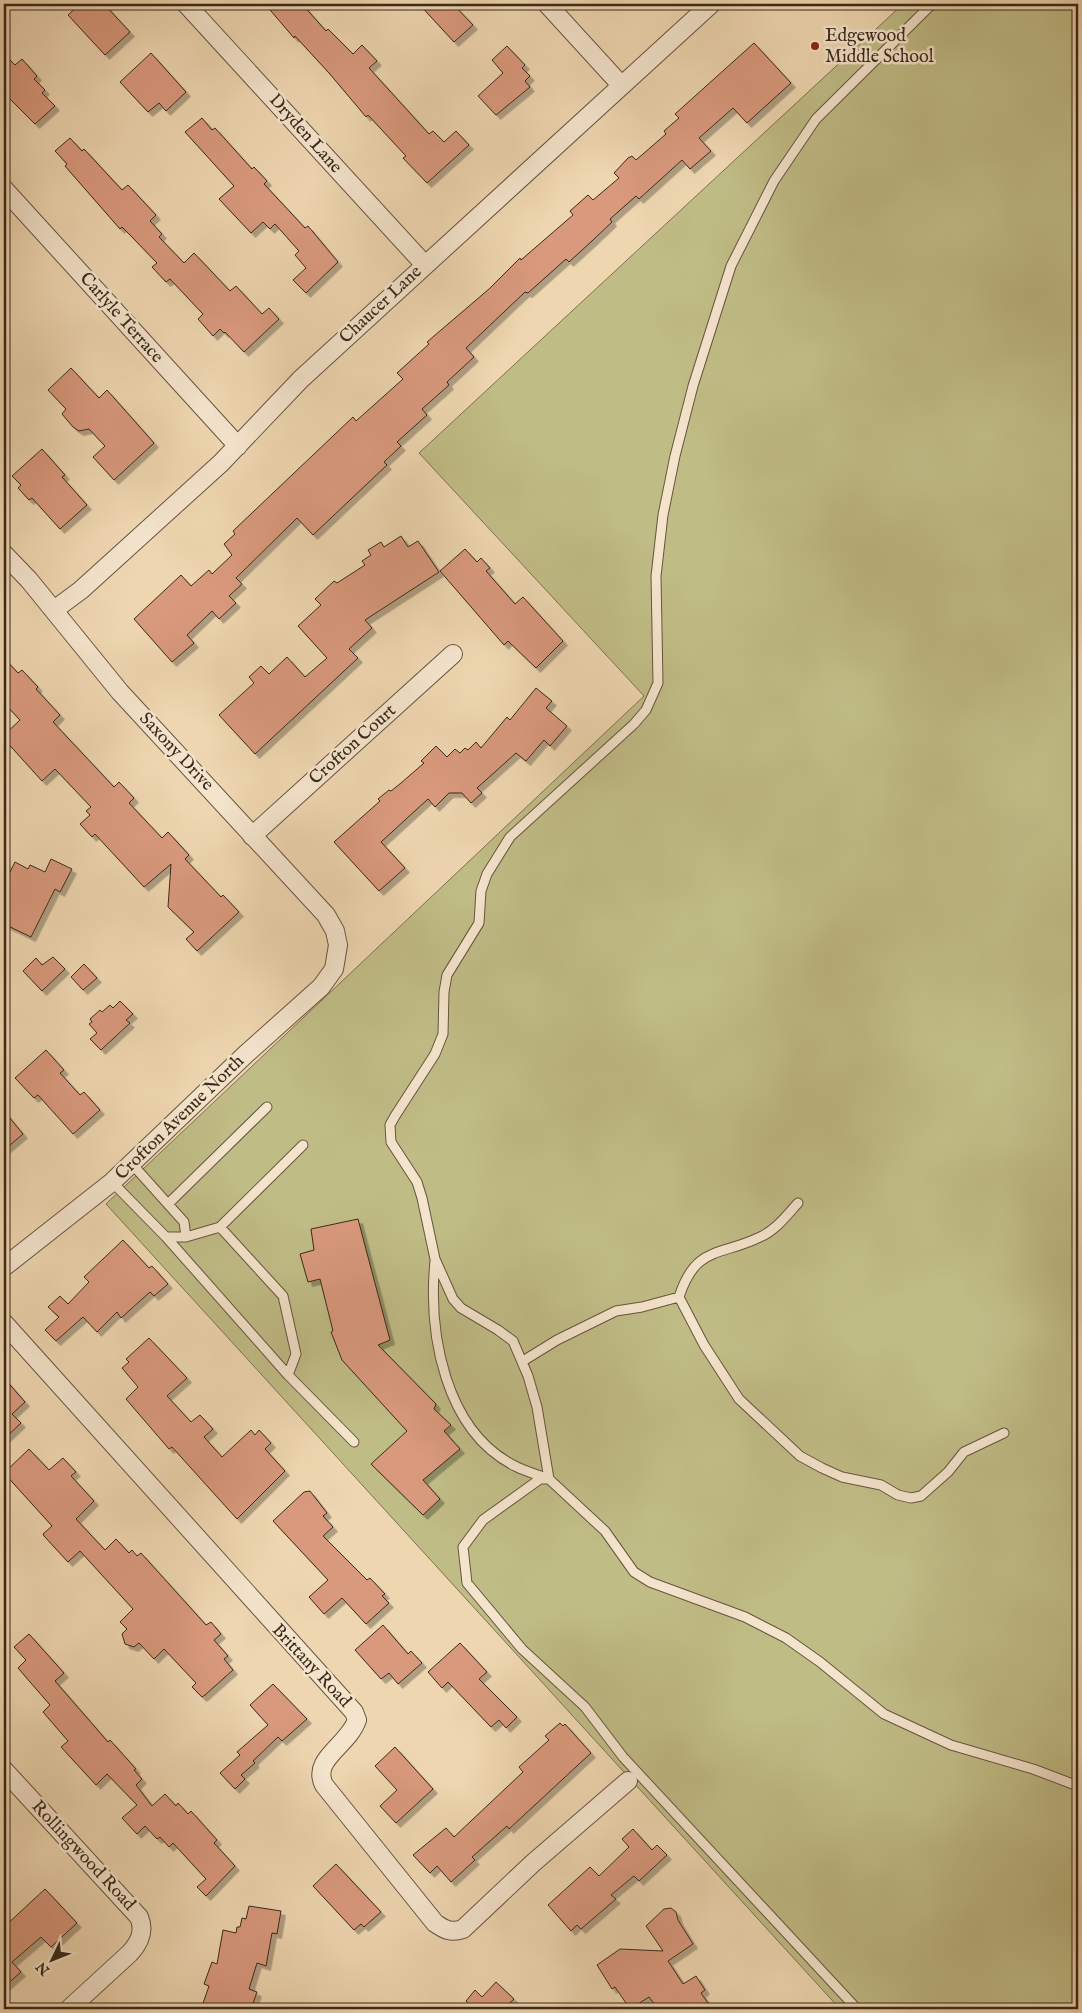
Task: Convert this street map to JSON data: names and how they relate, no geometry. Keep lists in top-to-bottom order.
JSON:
{
  "streets": {
    "street": [
      "Dryden Lane",
      "Chaucer Lane",
      "Carlyle Terrace",
      "Crofton Court",
      "Saxony Drive",
      "Crofton Avenue North",
      "Brittany Road",
      "Rollingwood Road"
    ]
  },
  "crossings": [
    ["Dryden Lane", "Chaucer Lane"],
    ["Chaucer Lane", "Carlyle Terrace"],
    ["Chaucer Lane", "Saxony Drive"],
    ["Crofton Court", "Saxony Drive"],
    ["Saxony Drive", "Crofton Avenue North"]
  ],
  "places": ["Edgewood Middle School"],
  "north": "bottom left"
}
